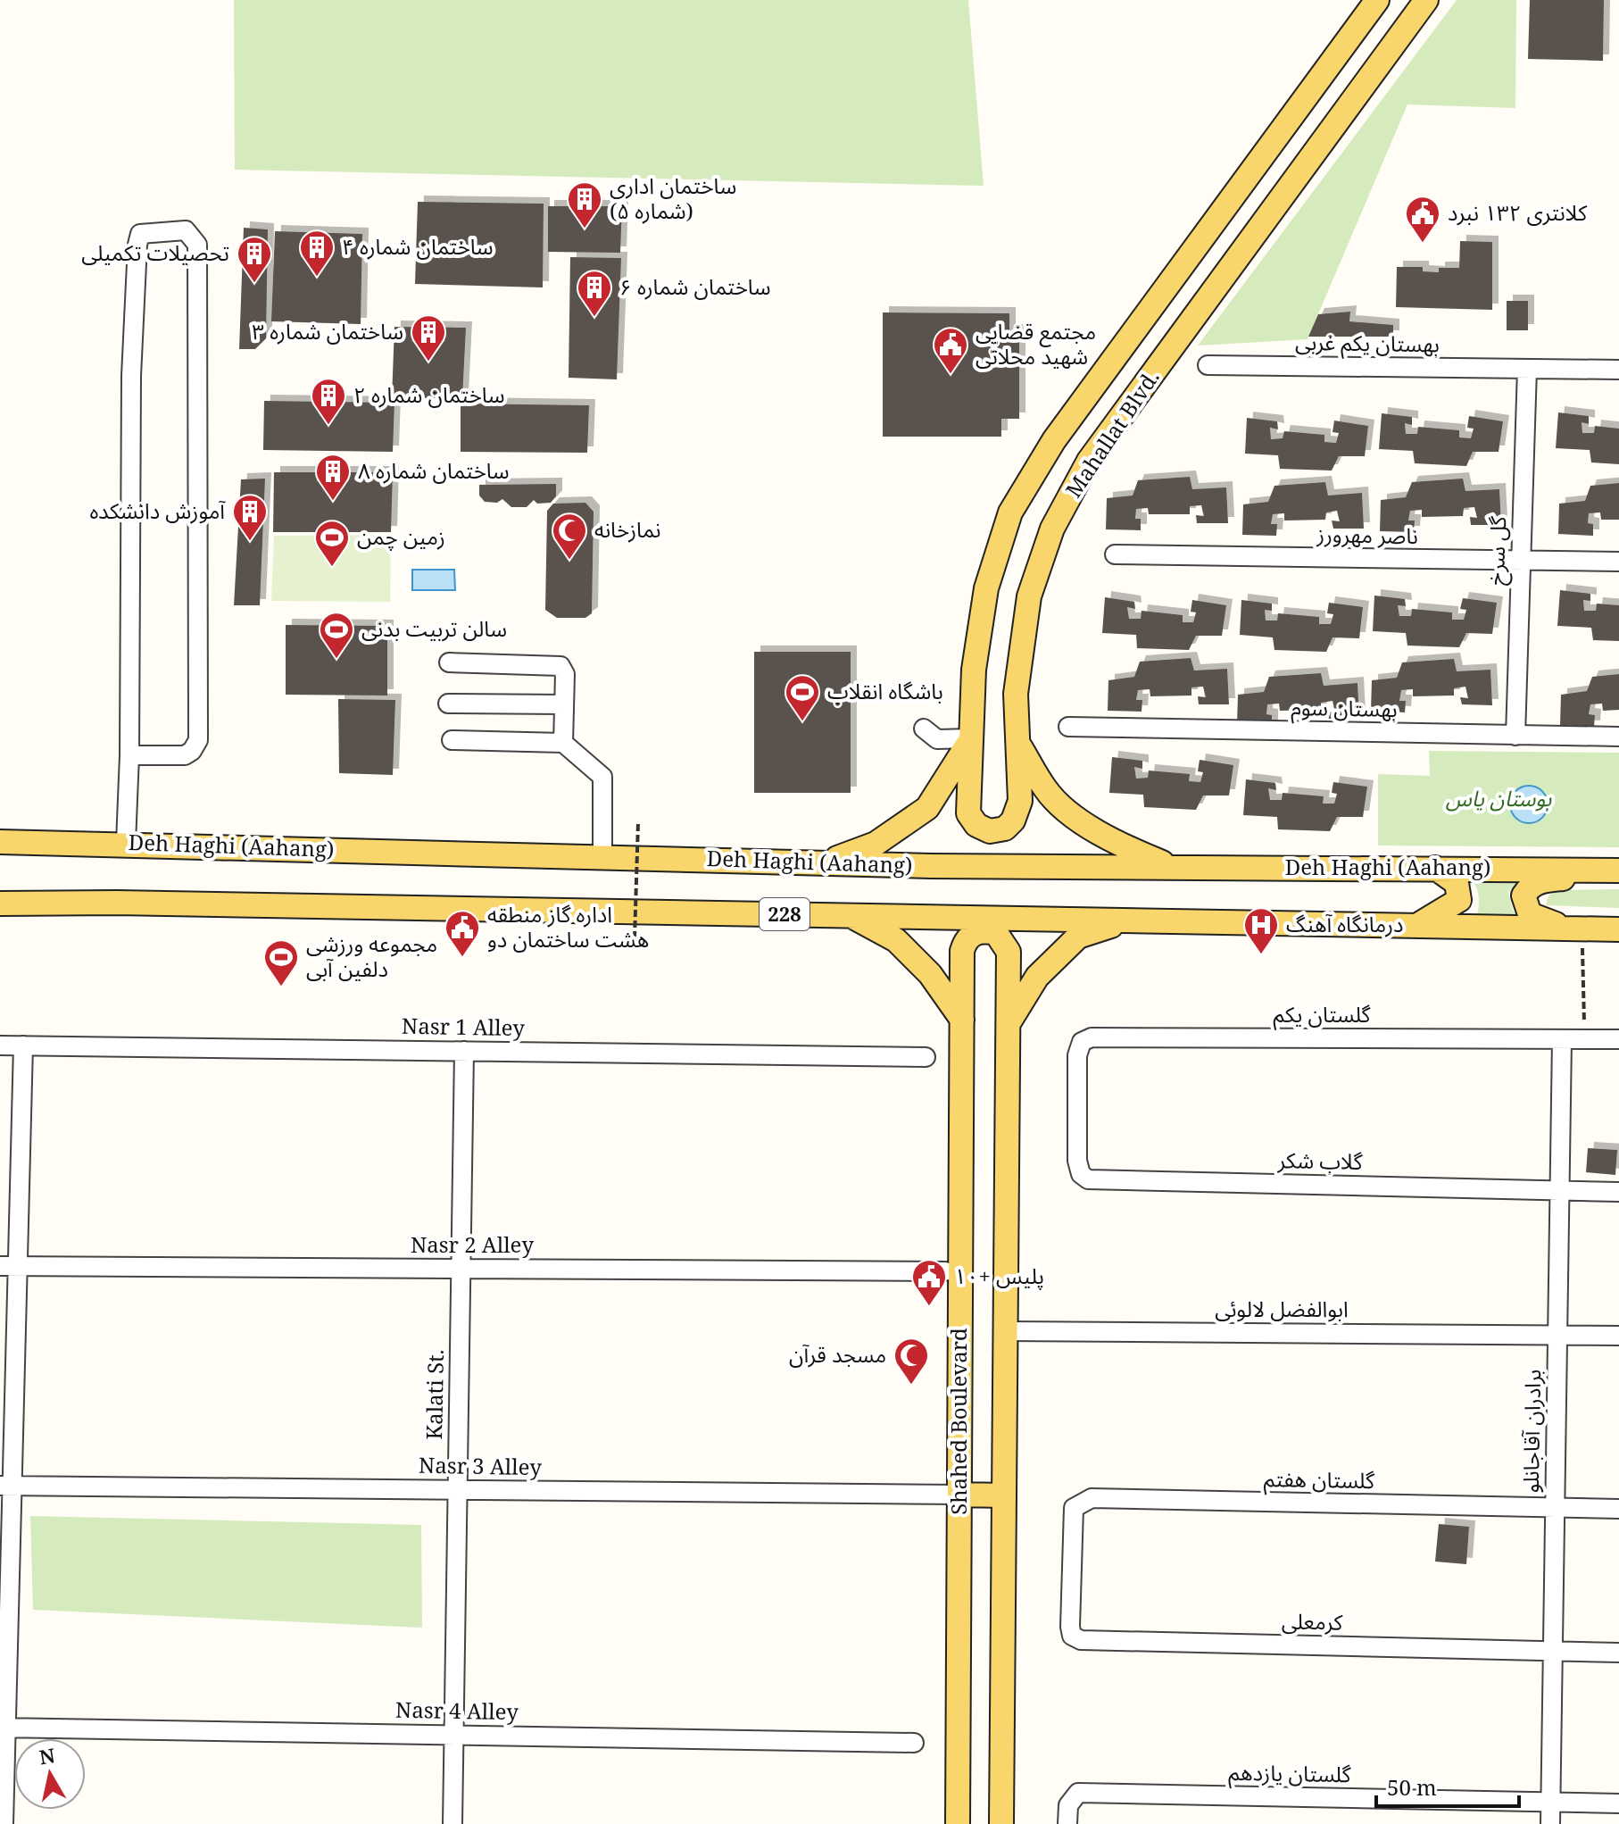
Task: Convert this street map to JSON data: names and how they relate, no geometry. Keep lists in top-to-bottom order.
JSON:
{
  "streets": {
    "main road": [
      "Mahallat Blvd.",
      "Deh Haghi (Aahang)",
      "228",
      "Shahed Boulevard"
    ],
    "street": [
      "بهستان یکم غربی",
      "ناصر مهرورز",
      "گل سرخ",
      "بهستان سوم",
      "گلستان یکم",
      "Nasr 1 Alley",
      "گلاب شکر",
      "Nasr 2 Alley",
      "ابوالفضل لالوئی",
      "Kalati St.",
      "برادران آقاجانلو",
      "Nasr 3 Alley",
      "گلستان هفتم",
      "کرمعلی",
      "Nasr 4 Alley",
      "گلستان یازدهم"
    ]
  },
  "crossings": [
    ["بهستان یکم غربی", "گل سرخ"],
    ["Mahallat Blvd.", "Deh Haghi (Aahang)"],
    ["ناصر مهرورز", "گل سرخ"],
    ["گل سرخ", "بهستان سوم"],
    ["گلستان یکم", "گلاب شکر"],
    ["گلستان یکم", "برادران آقاجانلو"],
    ["Nasr 1 Alley", "Kalati St."],
    ["گلاب شکر", "برادران آقاجانلو"],
    ["Nasr 2 Alley", "Kalati St."],
    ["ابوالفضل لالوئی", "Shahed Boulevard"],
    ["ابوالفضل لالوئی", "برادران آقاجانلو"],
    ["Kalati St.", "Nasr 3 Alley"],
    ["Kalati St.", "Nasr 4 Alley"],
    ["Shahed Boulevard", "Nasr 3 Alley"],
    ["برادران آقاجانلو", "گلستان هفتم"],
    ["برادران آقاجانلو", "کرمعلی"],
    ["برادران آقاجانلو", "گلستان یازدهم"],
    ["گلستان هفتم", "کرمعلی"]
  ],
  "parks": ["بوستان یاس"],
  "places": {
    "building": [
      "ساختمان اداری (شماره ۵)",
      "ساختمان شماره ۴",
      "تحصیلات تکمیلی",
      "ساختمان شماره ۶",
      "ساختمان شماره ۳",
      "ساختمان شماره ۲",
      "ساختمان شماره ۸",
      "آموزش دانشکده"
    ],
    "public building": [
      "کلانتری ۱۳۲ نبرد",
      "مجتمع قضایی شهید محلاتی",
      "اداره گاز منطقه هشت ساختمان دو",
      "پلیس +۱۰"
    ],
    "mosque": ["نمازخانه", "مسجد قرآن"],
    "sports": [
      "زمین چمن",
      "سالن تربیت بدنی",
      "باشگاه انقلاب",
      "مجموعه ورزشی دلفین آبی"
    ],
    "hospital": ["درمانگاه آهنگ"]
  },
  "scale_bar": "50 m",
  "north": "top"
}
